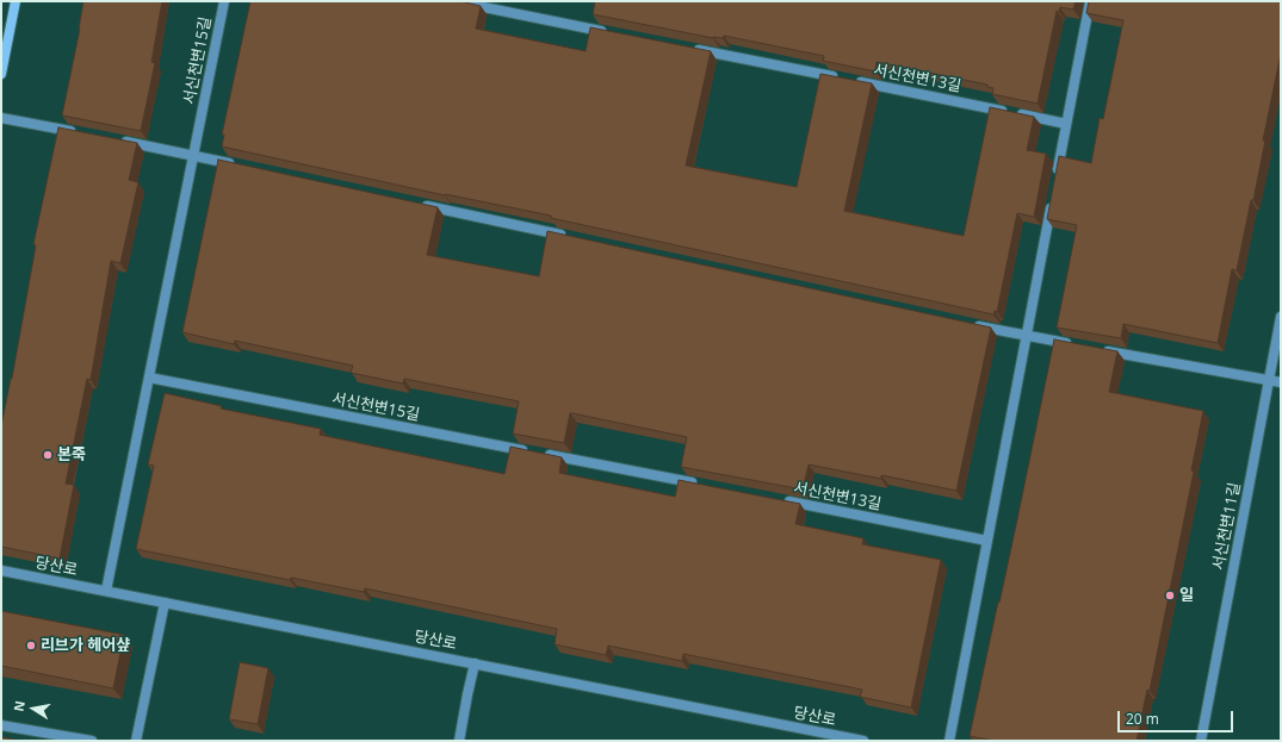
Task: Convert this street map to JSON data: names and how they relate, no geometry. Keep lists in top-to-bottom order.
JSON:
{
  "streets": {
    "street": [
      "서신천변15길",
      "서신천변13길",
      "서신천변11길",
      "당산로"
    ]
  },
  "crossings": [
    ["서신천변15길", "당산로"]
  ],
  "places": ["본죽", "일", "리브가 헤어샾"],
  "scale_bar": "20 m",
  "north": "left"
}
